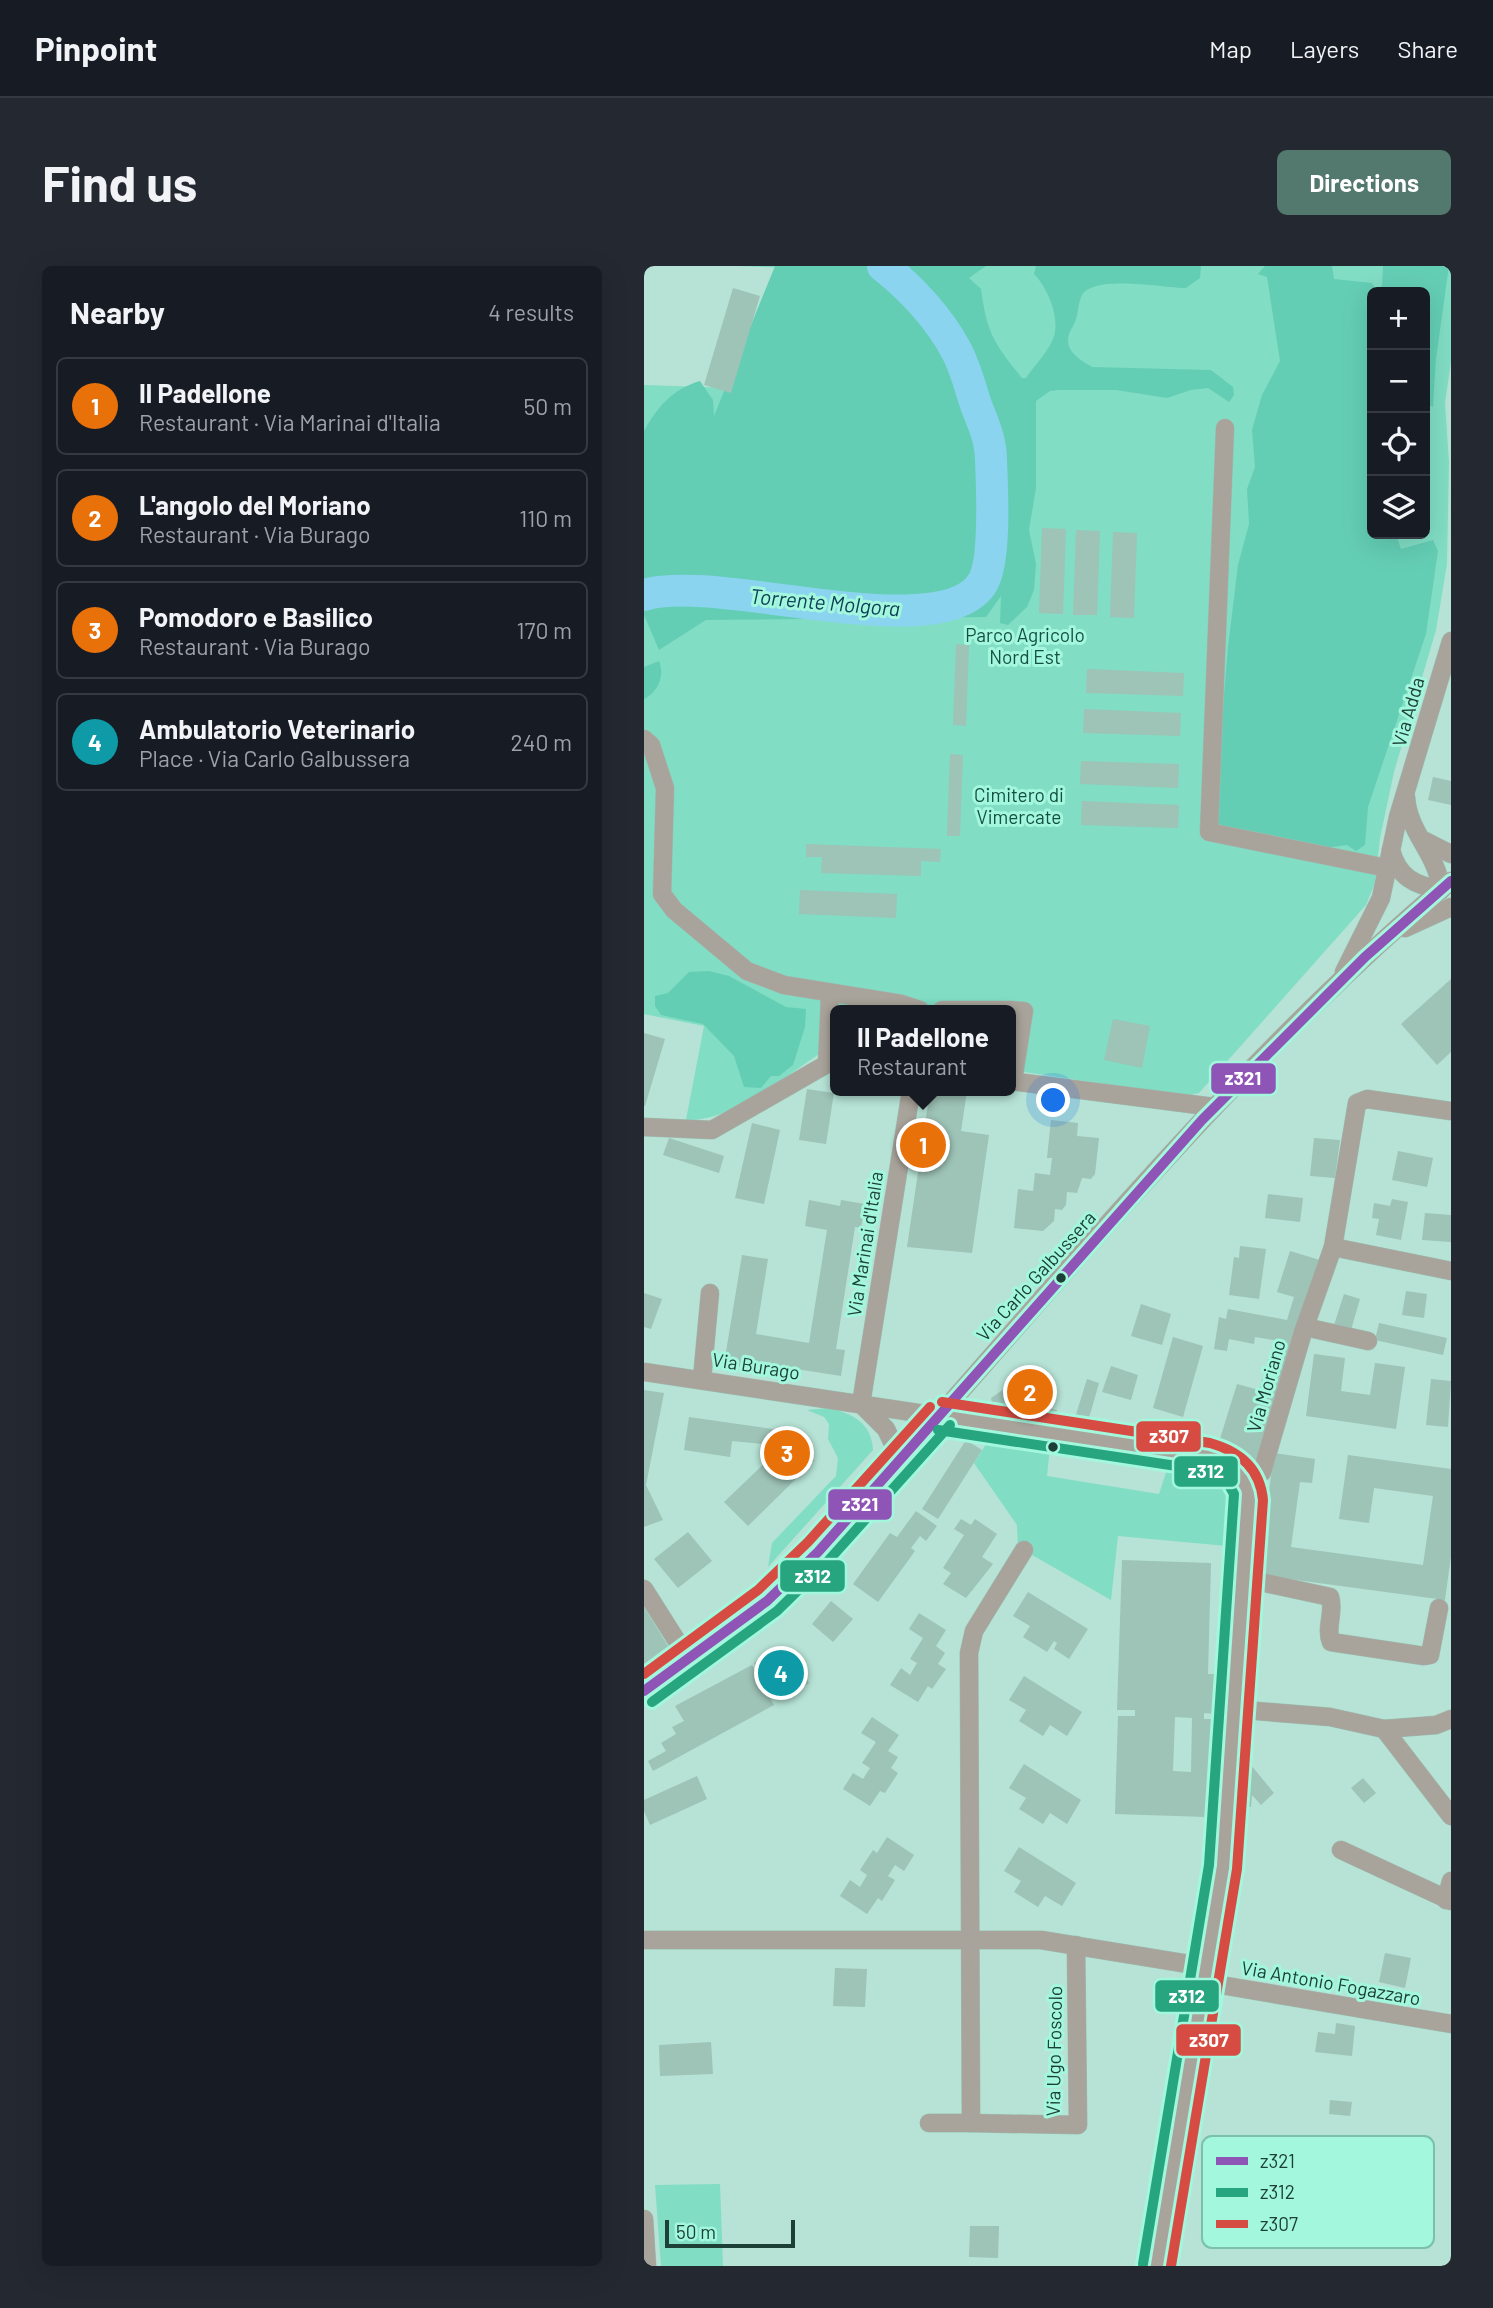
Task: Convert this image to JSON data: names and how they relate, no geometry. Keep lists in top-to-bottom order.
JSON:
{
  "streets": {
    "street": [
      "Via Adda",
      "Via Marinai d'Italia",
      "Via Carlo Galbussera",
      "Via Burago",
      "Via Moriano",
      "Via Antonio Fogazzaro",
      "Via Ugo Foscolo"
    ]
  },
  "crossings": [
    ["Via Adda", "Via Carlo Galbussera"],
    ["Via Marinai d'Italia", "Via Burago"],
    ["Via Carlo Galbussera", "Via Burago"],
    ["Via Burago", "Via Moriano"]
  ],
  "water": ["Torrente Molgora"],
  "parks": ["Parco Agricolo Nord Est", "Cimitero di Vimercate"],
  "lines": ["transit line z321", "transit line z307", "transit line z312"],
  "legend": ["z321", "z312", "z307"],
  "scale_bar": "50 m",
  "page": {
    "header": "Pinpoint",
    "nav": ["Map", "Layers", "Share"],
    "buttons": "Directions",
    "title": "Find us",
    "heading": ["Nearby", "4 results"],
    "map_buttons": ["+", "−"],
    "list": [
      {
        "mark": "1",
        "name": "Il Padellone",
        "note": "Restaurant · Via Marinai d'Italia",
        "value": "50 m"
      },
      {
        "mark": "2",
        "name": "L'angolo del Moriano",
        "note": "Restaurant · Via Burago",
        "value": "110 m"
      },
      {
        "mark": "3",
        "name": "Pomodoro e Basilico",
        "note": "Restaurant · Via Burago",
        "value": "170 m"
      },
      {
        "mark": "4",
        "name": "Ambulatorio Veterinario",
        "note": "Place · Via Carlo Galbussera",
        "value": "240 m"
      }
    ],
    "popup": ["Il Padellone", "Restaurant"],
    "pins": [
      "1",
      "2",
      "3",
      "4"
    ],
    "scale": "50 m"
  }
}
